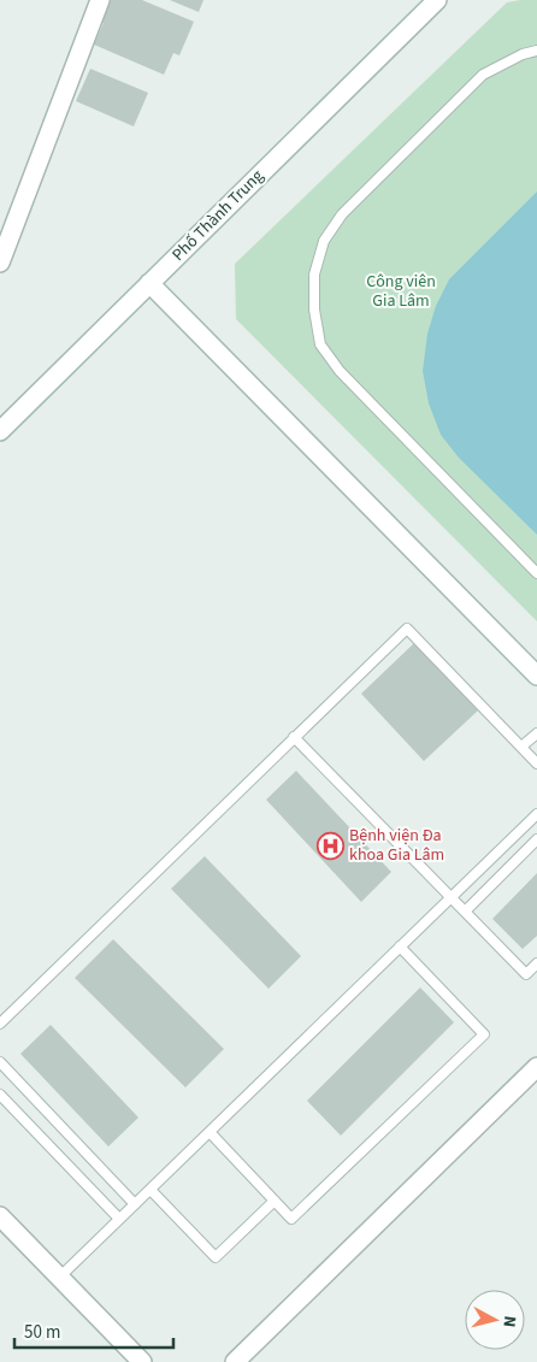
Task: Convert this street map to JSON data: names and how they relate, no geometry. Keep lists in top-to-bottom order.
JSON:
{
  "streets": {
    "street": ["Phố Thành Trung"]
  },
  "parks": ["Công viên Gia Lâm"],
  "places": {
    "hospital": ["Bệnh viện Đa khoa Gia Lâm"]
  },
  "scale_bar": "50 m",
  "north": "right"
}
